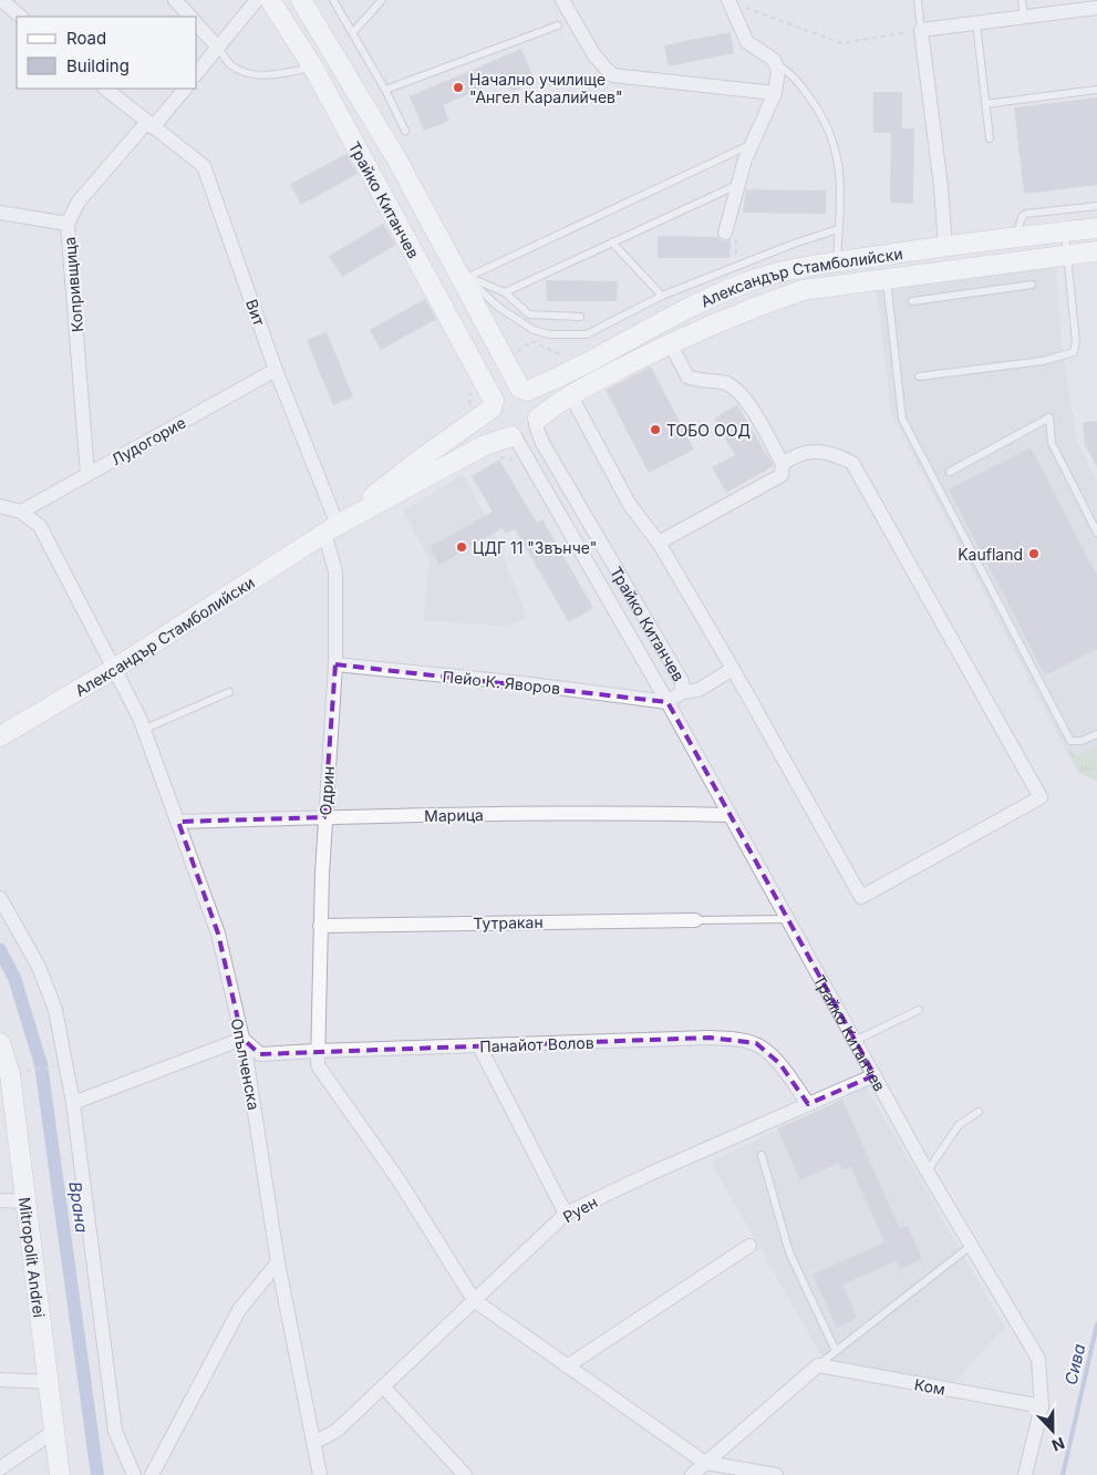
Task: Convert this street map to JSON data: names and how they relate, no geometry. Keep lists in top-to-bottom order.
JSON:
{
  "streets": {
    "main road": ["Трайко Китанчев", "Александър Стамболийски", "Mitropolit Andrei"],
    "street": [
      "Копривщица",
      "Вит",
      "Лудогорие",
      "Пейо К. Яворов",
      "Одрин",
      "Марица",
      "Тутракан",
      "Панайот Волов",
      "Опълченска",
      "Руен",
      "Ком"
    ]
  },
  "crossings": [
    ["Трайко Китанчев", "Александър Стамболийски"],
    ["Трайко Китанчев", "Пейо К. Яворов"],
    ["Трайко Китанчев", "Марица"],
    ["Трайко Китанчев", "Руен"],
    ["Трайко Китанчев", "Ком"],
    ["Александър Стамболийски", "Вит"],
    ["Александър Стамболийски", "Одрин"],
    ["Александър Стамболийски", "Опълченска"],
    ["Копривщица", "Вит"],
    ["Копривщица", "Лудогорие"],
    ["Вит", "Лудогорие"],
    ["Вит", "Одрин"],
    ["Лудогорие", "Опълченска"],
    ["Пейо К. Яворов", "Одрин"],
    ["Одрин", "Марица"],
    ["Одрин", "Тутракан"],
    ["Одрин", "Панайот Волов"],
    ["Марица", "Опълченска"],
    ["Панайот Волов", "Опълченска"],
    ["Панайот Волов", "Руен"],
    ["Опълченска", "Руен"]
  ],
  "water": ["Врана", "Сива"],
  "places": [
    "Начално училище \"Ангел Каралийчев\"",
    "ТОБО ООД",
    "ЦДГ 11 \"Звънче\"",
    "Kaufland"
  ],
  "legend": ["Road", "Building"],
  "north": "bottom"
}
